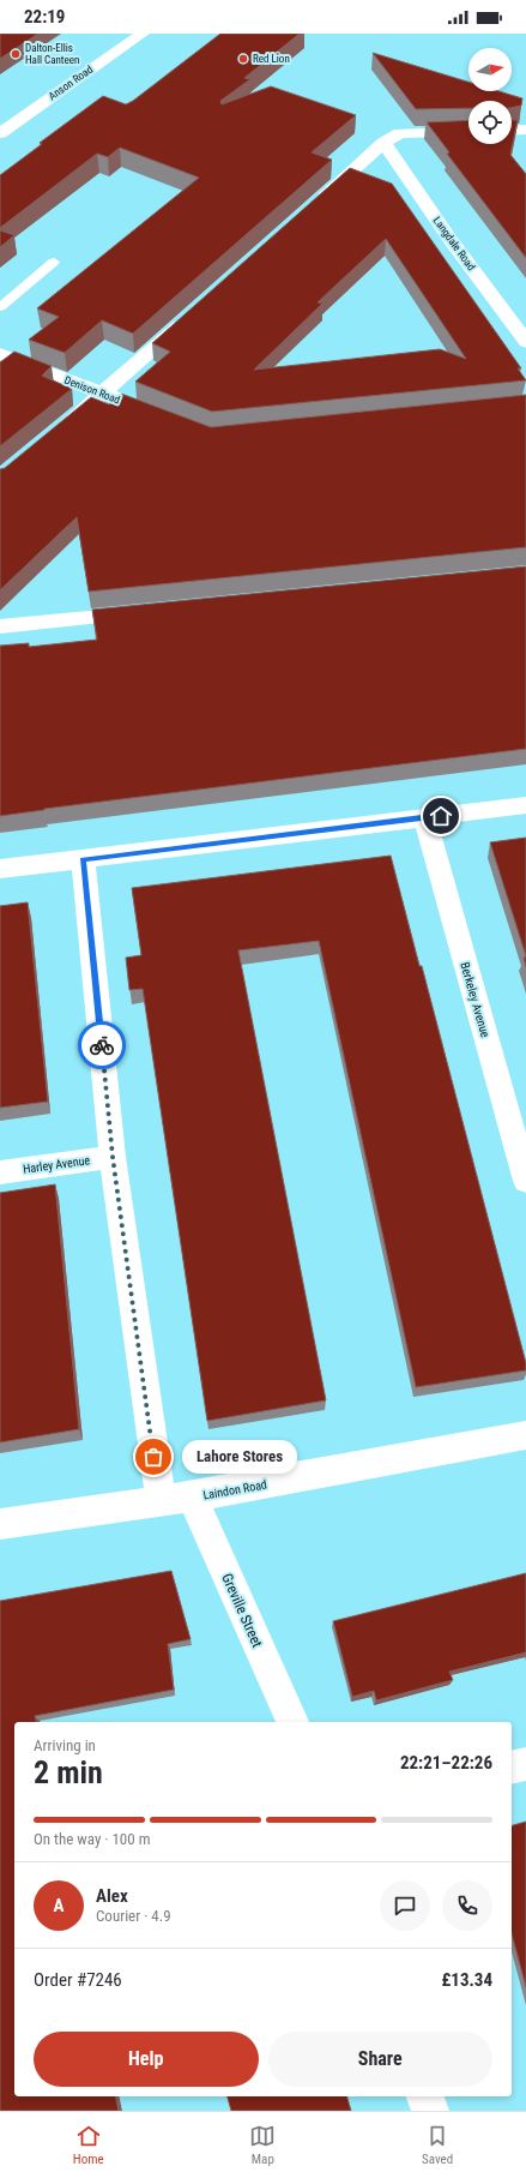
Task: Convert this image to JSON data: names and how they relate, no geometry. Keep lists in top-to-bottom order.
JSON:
{
  "streets": {
    "main road": [
      "Anson Road",
      "Langdale Road",
      "Denison Road",
      "Berkeley Avenue",
      "Harley Avenue",
      "Laindon Road",
      "Greville Street"
    ]
  },
  "crossings": [
    ["Laindon Road", "Greville Street"]
  ],
  "places": ["Dalton-Ellis Hall Canteen", "Red Lion", "Lahore Stores"],
  "north": "right",
  "page": {
    "status": "22:19",
    "bubble": "Lahore Stores",
    "heading": ["2 min", "Arriving in", "22:21–22:26"],
    "panel": [
      "Alex",
      "Courier · 4.9",
      "Order #7246",
      "£13.34"
    ],
    "bar": "On the way · 100 m",
    "round": "A",
    "buttons": ["Help", "Share"],
    "tabs": ["Home", "Map", "Saved"]
  }
}
